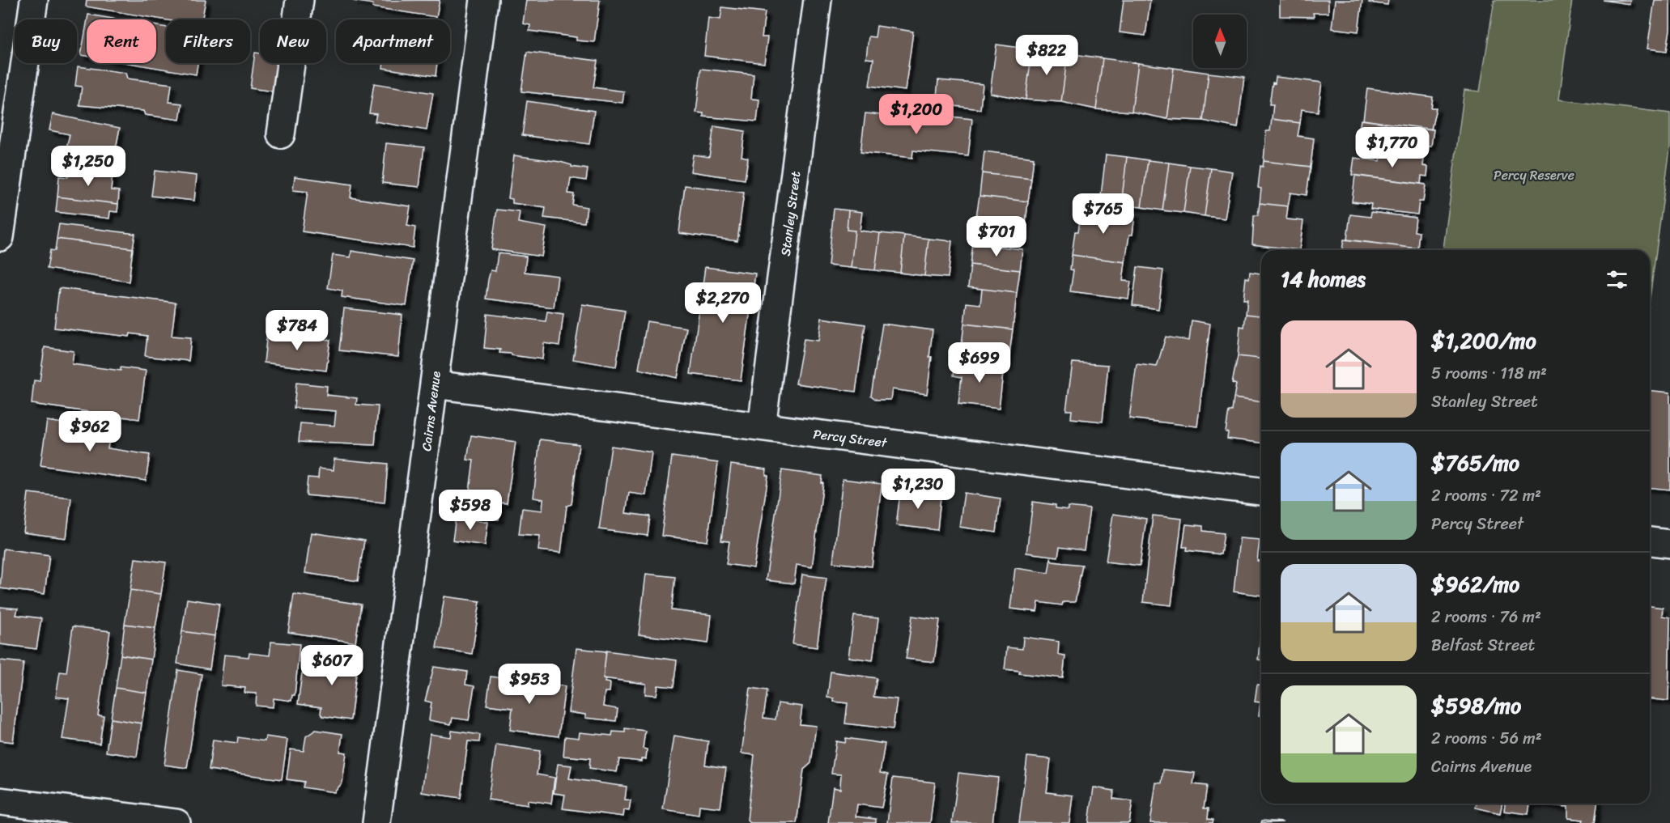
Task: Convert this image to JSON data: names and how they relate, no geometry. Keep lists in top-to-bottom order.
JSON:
{
  "streets": {
    "street": ["Stanley Street", "Cairns Avenue", "Percy Street"]
  },
  "crossings": [
    ["Stanley Street", "Percy Street"],
    ["Cairns Avenue", "Percy Street"]
  ],
  "parks": ["Percy Reserve"],
  "north": "top",
  "page": {
    "chip": [
      "Buy",
      "Rent",
      "Filters",
      "New",
      "Apartment"
    ],
    "price": [
      "$822",
      "$1,200",
      "$1,770",
      "$1,250",
      "$765",
      "$701",
      "$2,270",
      "$784",
      "$699",
      "$962",
      "$1,230",
      "$598",
      "$607",
      "$953"
    ],
    "heading": "14 homes",
    "list": [
      {
        "name": "$1,200/mo",
        "note": "5 rooms · 118 m² · Stanley Street"
      },
      {
        "name": "$765/mo",
        "note": "2 rooms · 72 m² · Percy Street"
      },
      {
        "name": "$962/mo",
        "note": "2 rooms · 76 m² · Belfast Street"
      },
      {
        "name": "$598/mo",
        "note": "2 rooms · 56 m² · Cairns Avenue"
      }
    ]
  }
}
